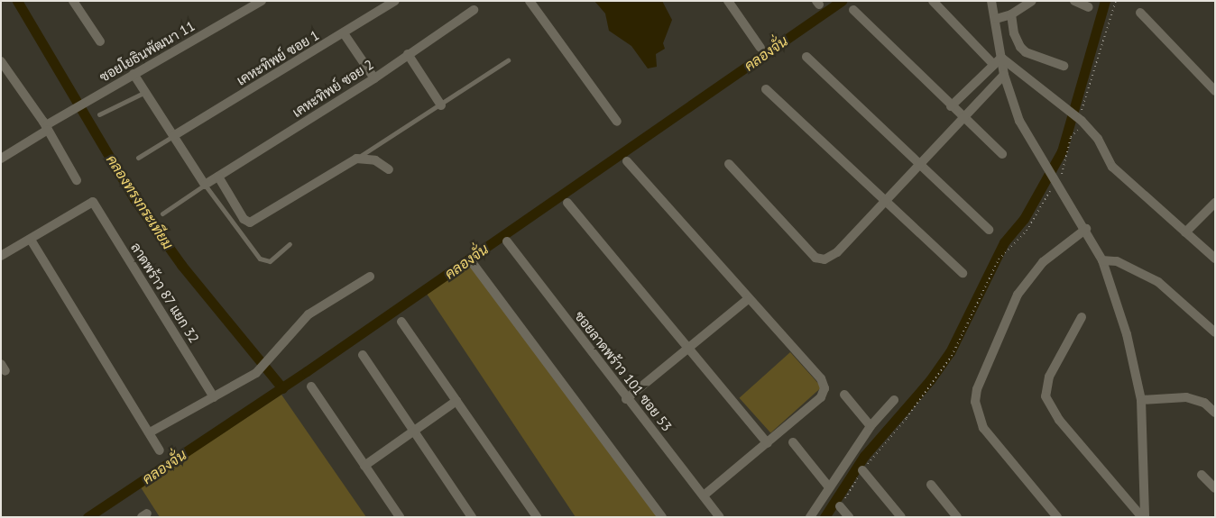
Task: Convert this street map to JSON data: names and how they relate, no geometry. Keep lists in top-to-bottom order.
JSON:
{
  "streets": {
    "street": [
      "ซอยโยธินพัฒนา 11",
      "เคหะทิพย์ ซอย 1",
      "เคหะทิพย์ ซอย 2",
      "ลาดพร้าว 87 แยก 32",
      "ซอยลาดพร้าว 101 ซอย 53"
    ]
  },
  "water": ["คลองจั่น", "คลองทรงกระเทียม"]
}
